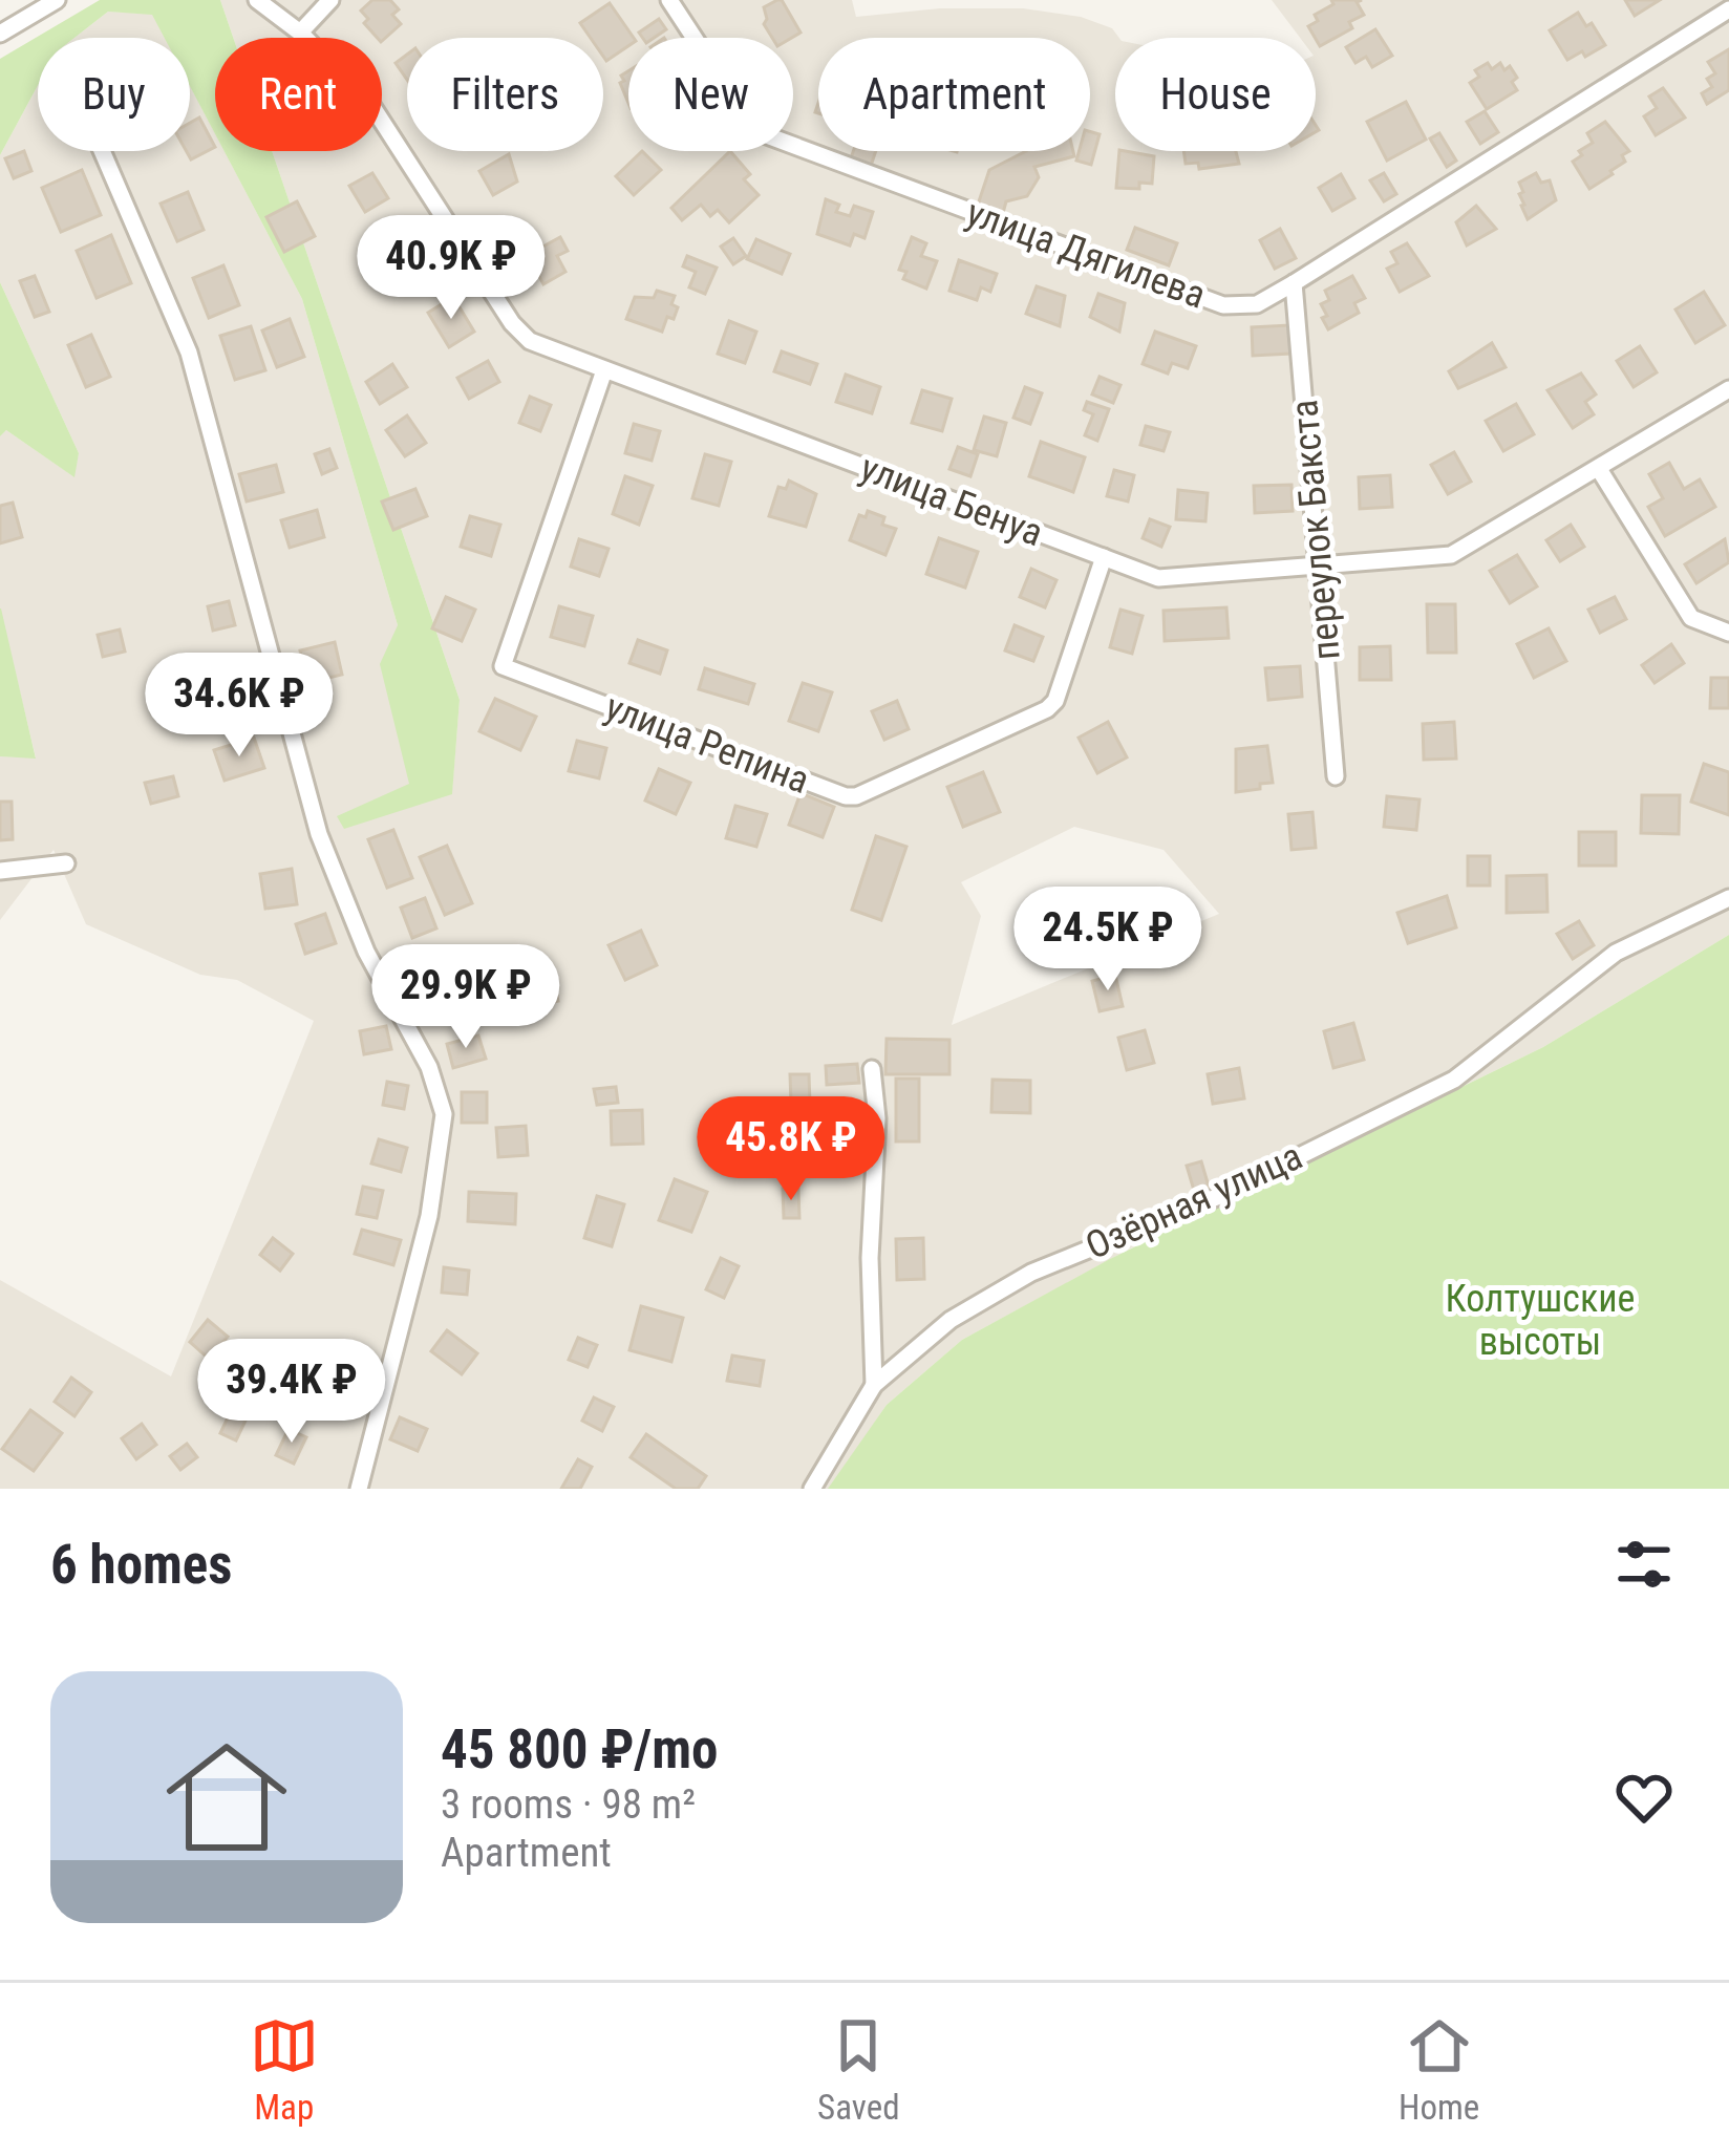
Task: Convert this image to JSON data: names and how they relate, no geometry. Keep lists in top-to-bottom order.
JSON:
{
  "streets": {
    "street": [
      "улица Дягилева",
      "улица Бенуа",
      "переулок Бакста",
      "улица Репина",
      "Озёрная улица"
    ]
  },
  "crossings": [
    ["улица Дягилева", "переулок Бакста"],
    ["улица Бенуа", "переулок Бакста"],
    ["улица Бенуа", "улица Репина"]
  ],
  "parks": ["Колтушские высоты"],
  "page": {
    "chip": [
      "Buy",
      "Rent",
      "Filters",
      "New",
      "Apartment",
      "House"
    ],
    "price": [
      "40.9K ₽",
      "34.6K ₽",
      "24.5K ₽",
      "29.9K ₽",
      "45.8K ₽",
      "39.4K ₽"
    ],
    "heading": "6 homes",
    "list": [
      {
        "name": "45 800 ₽/mo",
        "note": "3 rooms · 98 m² · Apartment"
      }
    ],
    "tabs": ["Map", "Saved", "Home"]
  }
}
